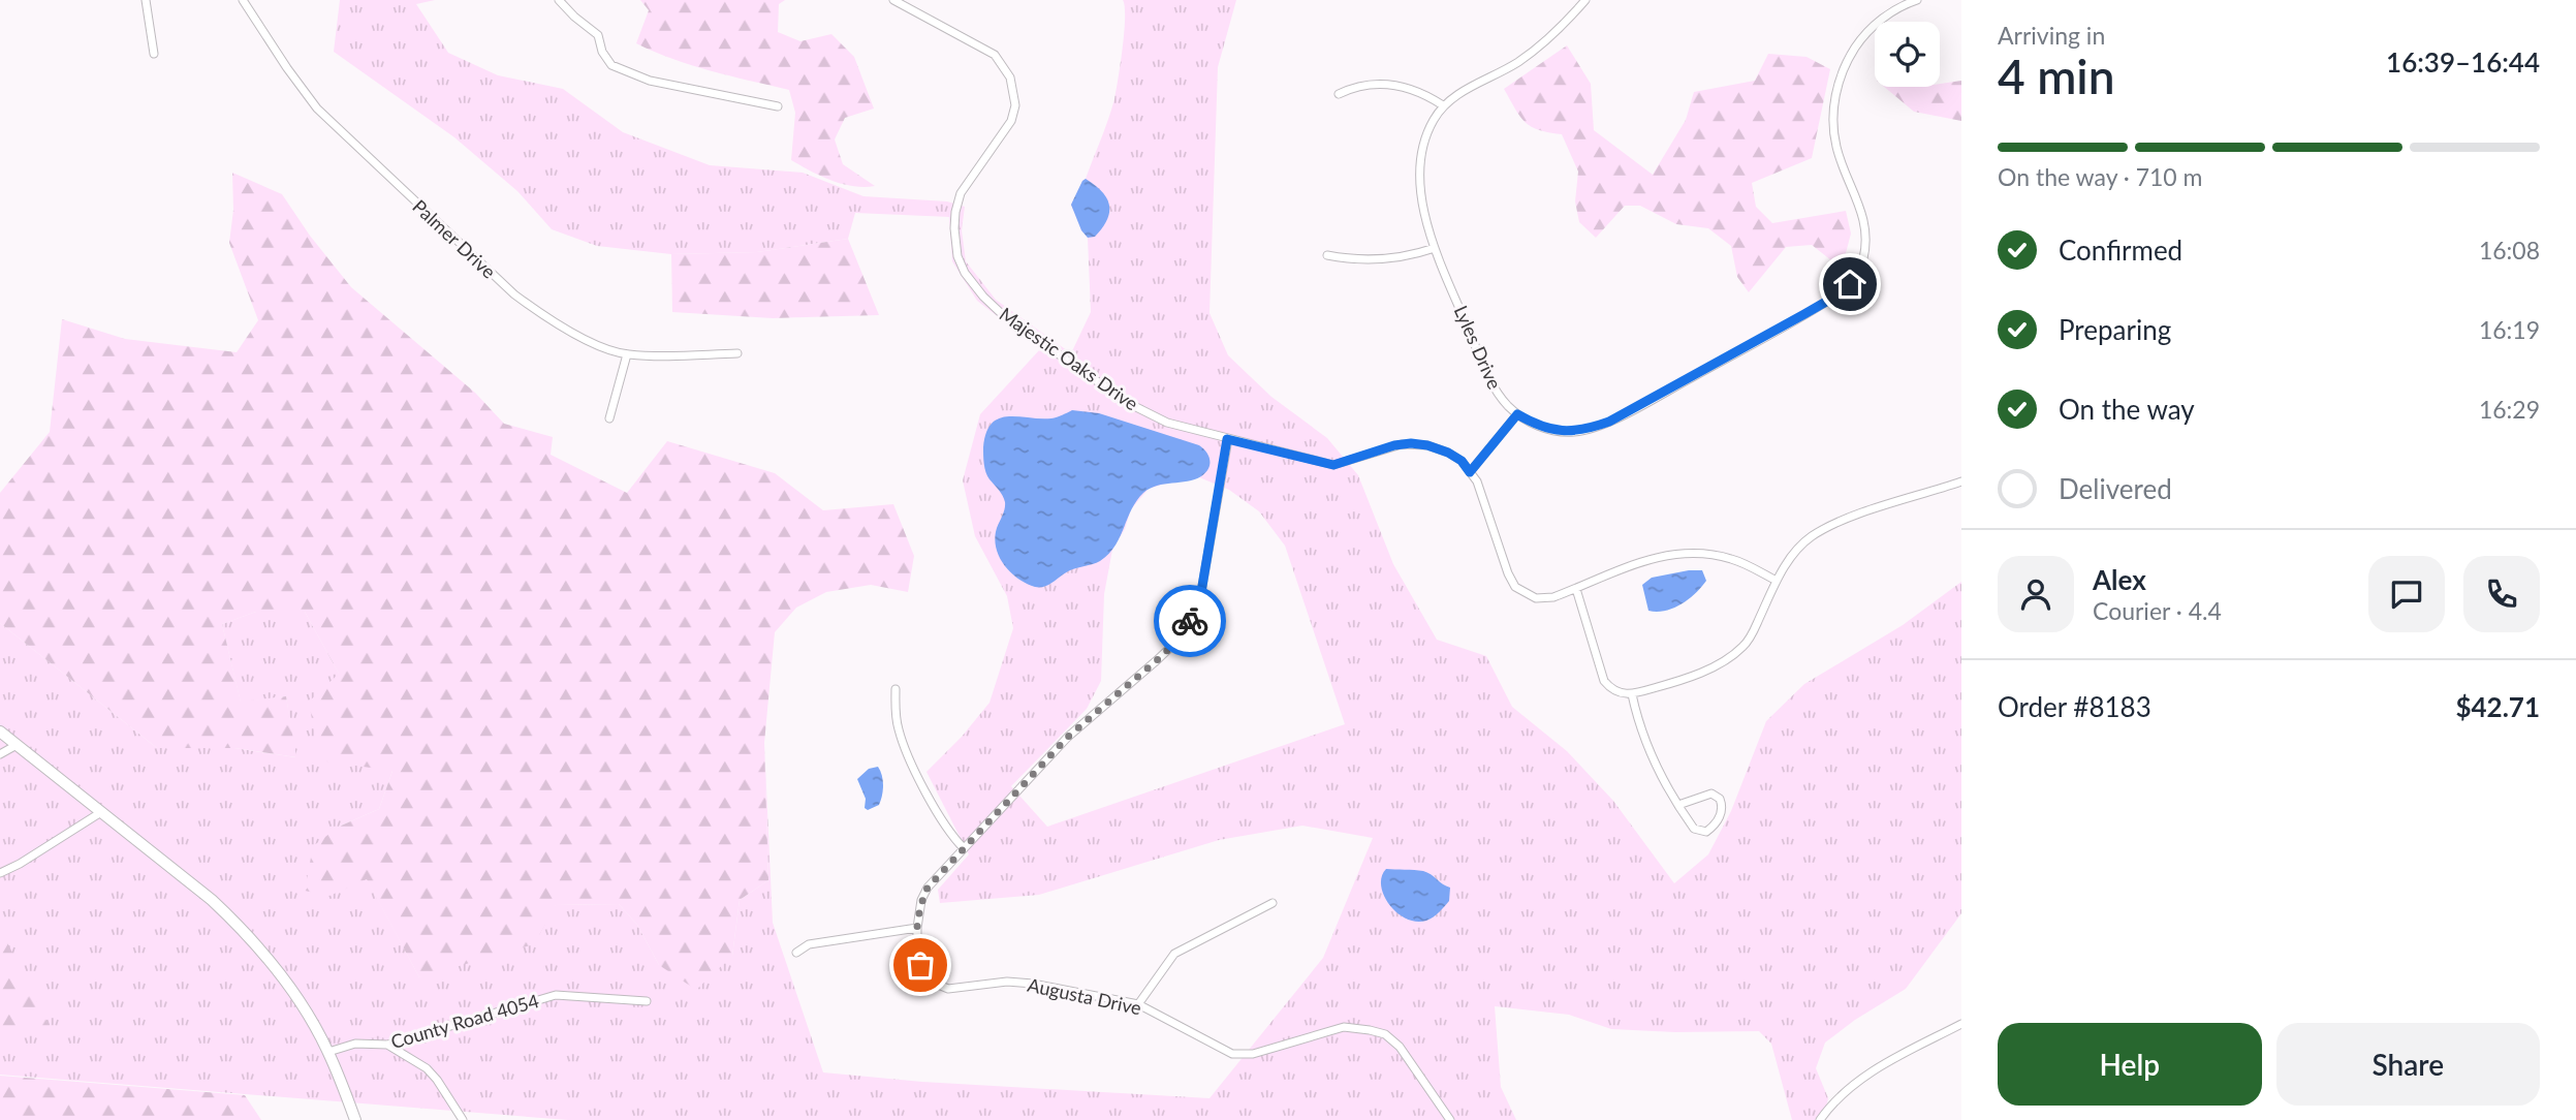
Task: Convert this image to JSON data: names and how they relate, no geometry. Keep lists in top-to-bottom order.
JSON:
{
  "streets": {
    "street": [
      "Palmer Drive",
      "Lyles Drive",
      "Majestic Oaks Drive",
      "Augusta Drive",
      "County Road 4054"
    ]
  },
  "crossings": [
    ["Majestic Oaks Drive", "Augusta Drive"]
  ],
  "page": {
    "heading": ["4 min", "Arriving in", "16:39–16:44"],
    "panel": [
      "Alex",
      "Courier · 4.4",
      "Order #8183",
      "$42.71"
    ],
    "bar": "On the way · 710 m",
    "list": [
      ["Confirmed", "16:08"],
      ["Preparing", "16:19"],
      ["On the way", "16:29"],
      "Delivered"
    ],
    "buttons": ["Help", "Share"]
  }
}
